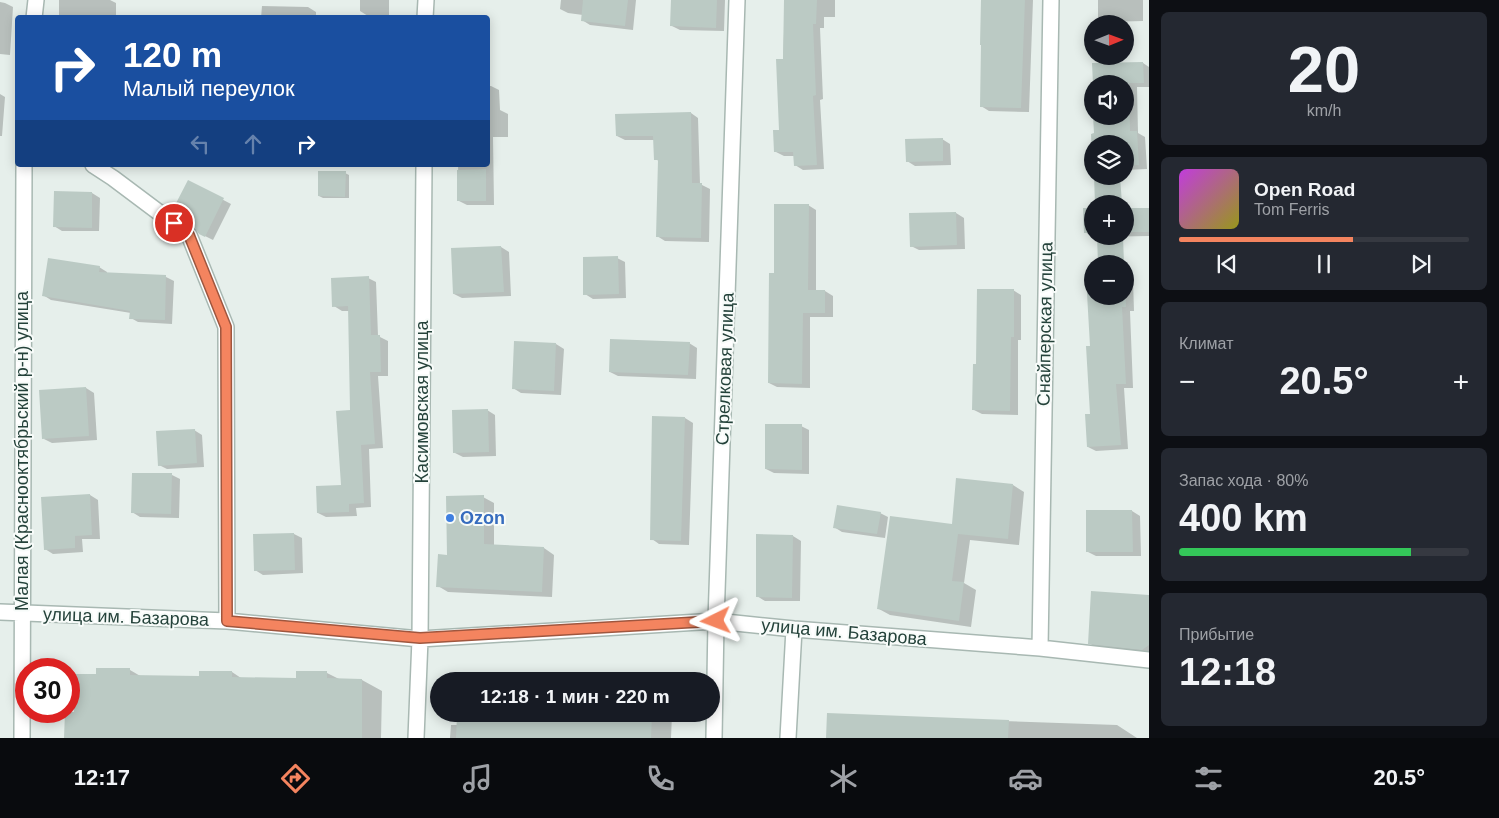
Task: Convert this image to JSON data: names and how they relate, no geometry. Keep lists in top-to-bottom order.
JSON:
{
  "streets": {
    "street": [
      "Снайперская улица",
      "Стрелковая улица",
      "Касимовская улица",
      "Малая (Краснооктябрьский р-н) улица",
      "улица им. Базарова"
    ]
  },
  "crossings": [
    ["Снайперская улица", "улица им. Базарова"],
    ["Стрелковая улица", "улица им. Базарова"],
    ["Касимовская улица", "улица им. Базарова"],
    ["Малая (Краснооктябрьский р-н) улица", "улица им. Базарова"]
  ],
  "places": ["Ozon"],
  "north": "right",
  "page": {
    "tile": [
      ["20", "km/h"],
      "Климат",
      ["Запас хода · 80%", "400 km"],
      ["Прибытие", "12:18"]
    ],
    "map_buttons": ["+", "−"],
    "turn": ["120 m", "Малый переулок"],
    "song": ["Open Road", "Tom Ferris"],
    "heat": ["−", "20.5°", "+"],
    "limit": "30",
    "trip": "12:18 · 1 мин · 220 m",
    "tabs": ["12:17", "20.5°"]
  }
}
